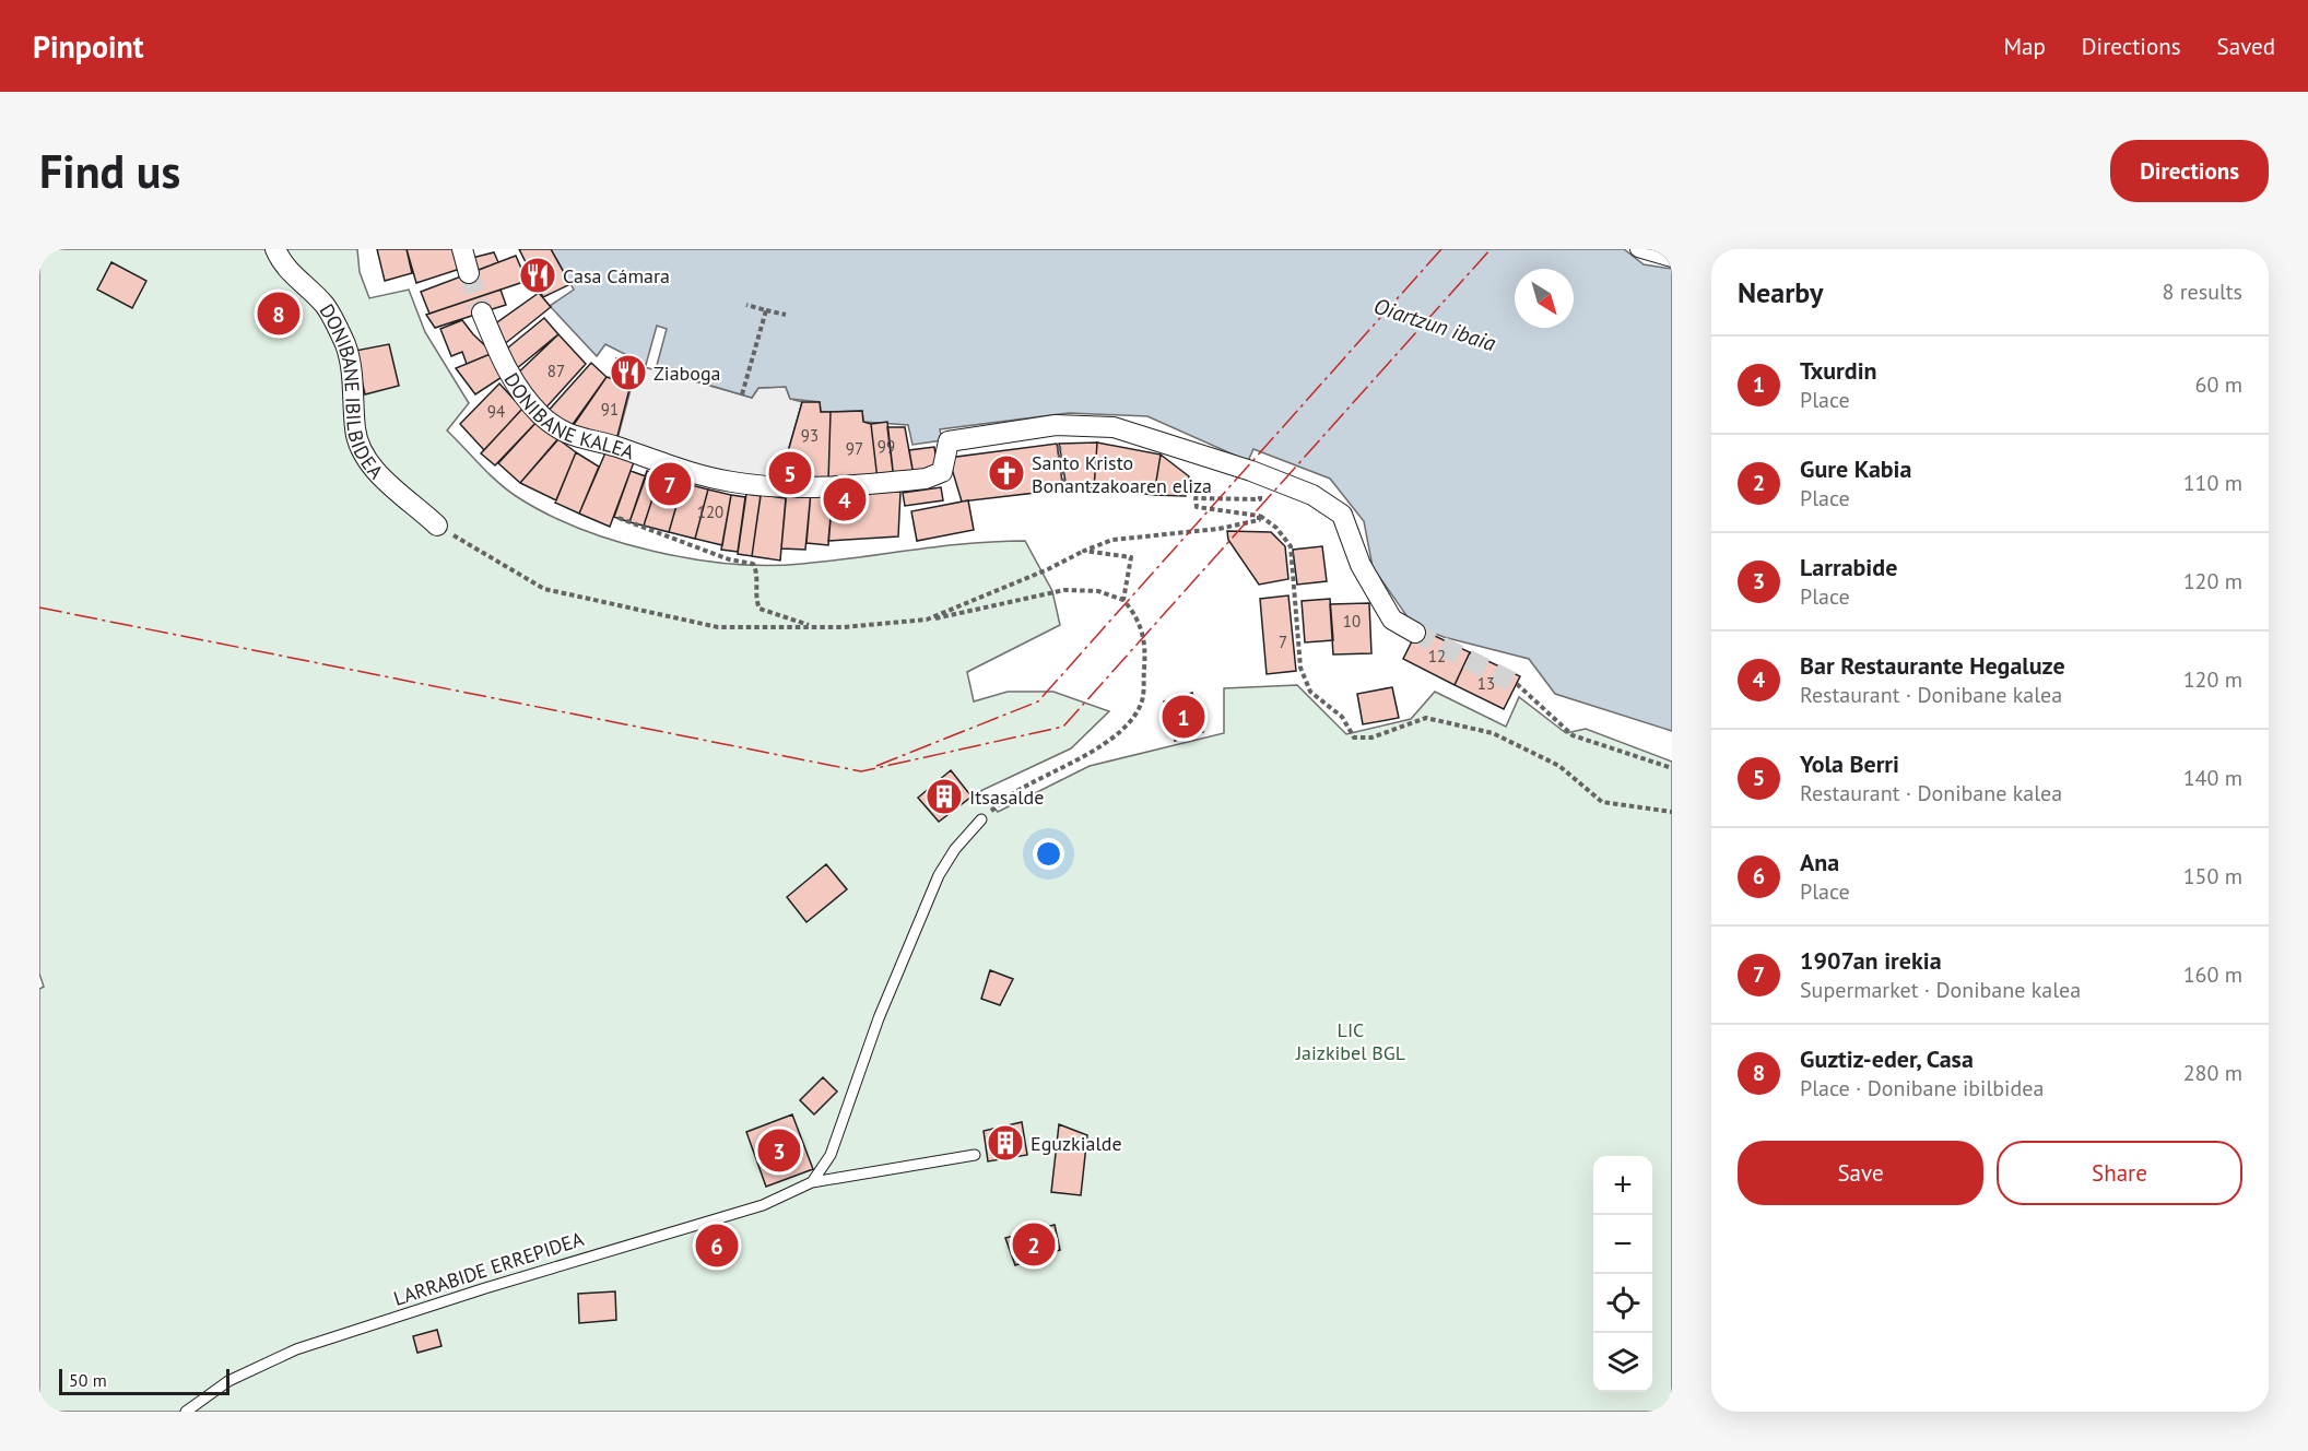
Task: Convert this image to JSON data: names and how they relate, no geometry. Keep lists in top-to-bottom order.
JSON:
{
  "streets": {
    "street": ["DONIBANE IBILBIDEA", "DONIBANE KALEA"],
    "lane": ["LARRABIDE ERREPIDEA"]
  },
  "water": ["Oiartzun ibaia"],
  "parks": ["LIC Jaizkibel BGL"],
  "places": {
    "restaurant": ["Casa Cámara", "Ziaboga"],
    "church": ["Santo Kristo Bonantzakoaren eliza"],
    "building": ["Itsasalde", "Eguzkialde"]
  },
  "house_numbers": [
    "87",
    "91",
    "94",
    "93",
    "99",
    "97",
    "120",
    "10",
    "7",
    "12",
    "13"
  ],
  "scale_bar": "50 m",
  "north": "bottom right",
  "page": {
    "header": "Pinpoint",
    "nav": ["Map", "Directions", "Saved"],
    "buttons": [
      "Directions",
      ["Save", "Share"]
    ],
    "title": "Find us",
    "heading": ["Nearby", "8 results"],
    "pins": [
      "8",
      "5",
      "7",
      "4",
      "1",
      "3",
      "2",
      "6"
    ],
    "list": [
      {
        "mark": "1",
        "name": "Txurdin",
        "note": "Place",
        "value": "60 m"
      },
      {
        "mark": "2",
        "name": "Gure Kabia",
        "note": "Place",
        "value": "110 m"
      },
      {
        "mark": "3",
        "name": "Larrabide",
        "note": "Place",
        "value": "120 m"
      },
      {
        "mark": "4",
        "name": "Bar Restaurante Hegaluze",
        "note": "Restaurant · Donibane kalea",
        "value": "120 m"
      },
      {
        "mark": "5",
        "name": "Yola Berri",
        "note": "Restaurant · Donibane kalea",
        "value": "140 m"
      },
      {
        "mark": "6",
        "name": "Ana",
        "note": "Place",
        "value": "150 m"
      },
      {
        "mark": "7",
        "name": "1907an irekia",
        "note": "Supermarket · Donibane kalea",
        "value": "160 m"
      },
      {
        "mark": "8",
        "name": "Guztiz-eder, Casa",
        "note": "Place · Donibane ibilbidea",
        "value": "280 m"
      }
    ],
    "map_buttons": ["+", "−"],
    "scale": "50 m"
  }
}
